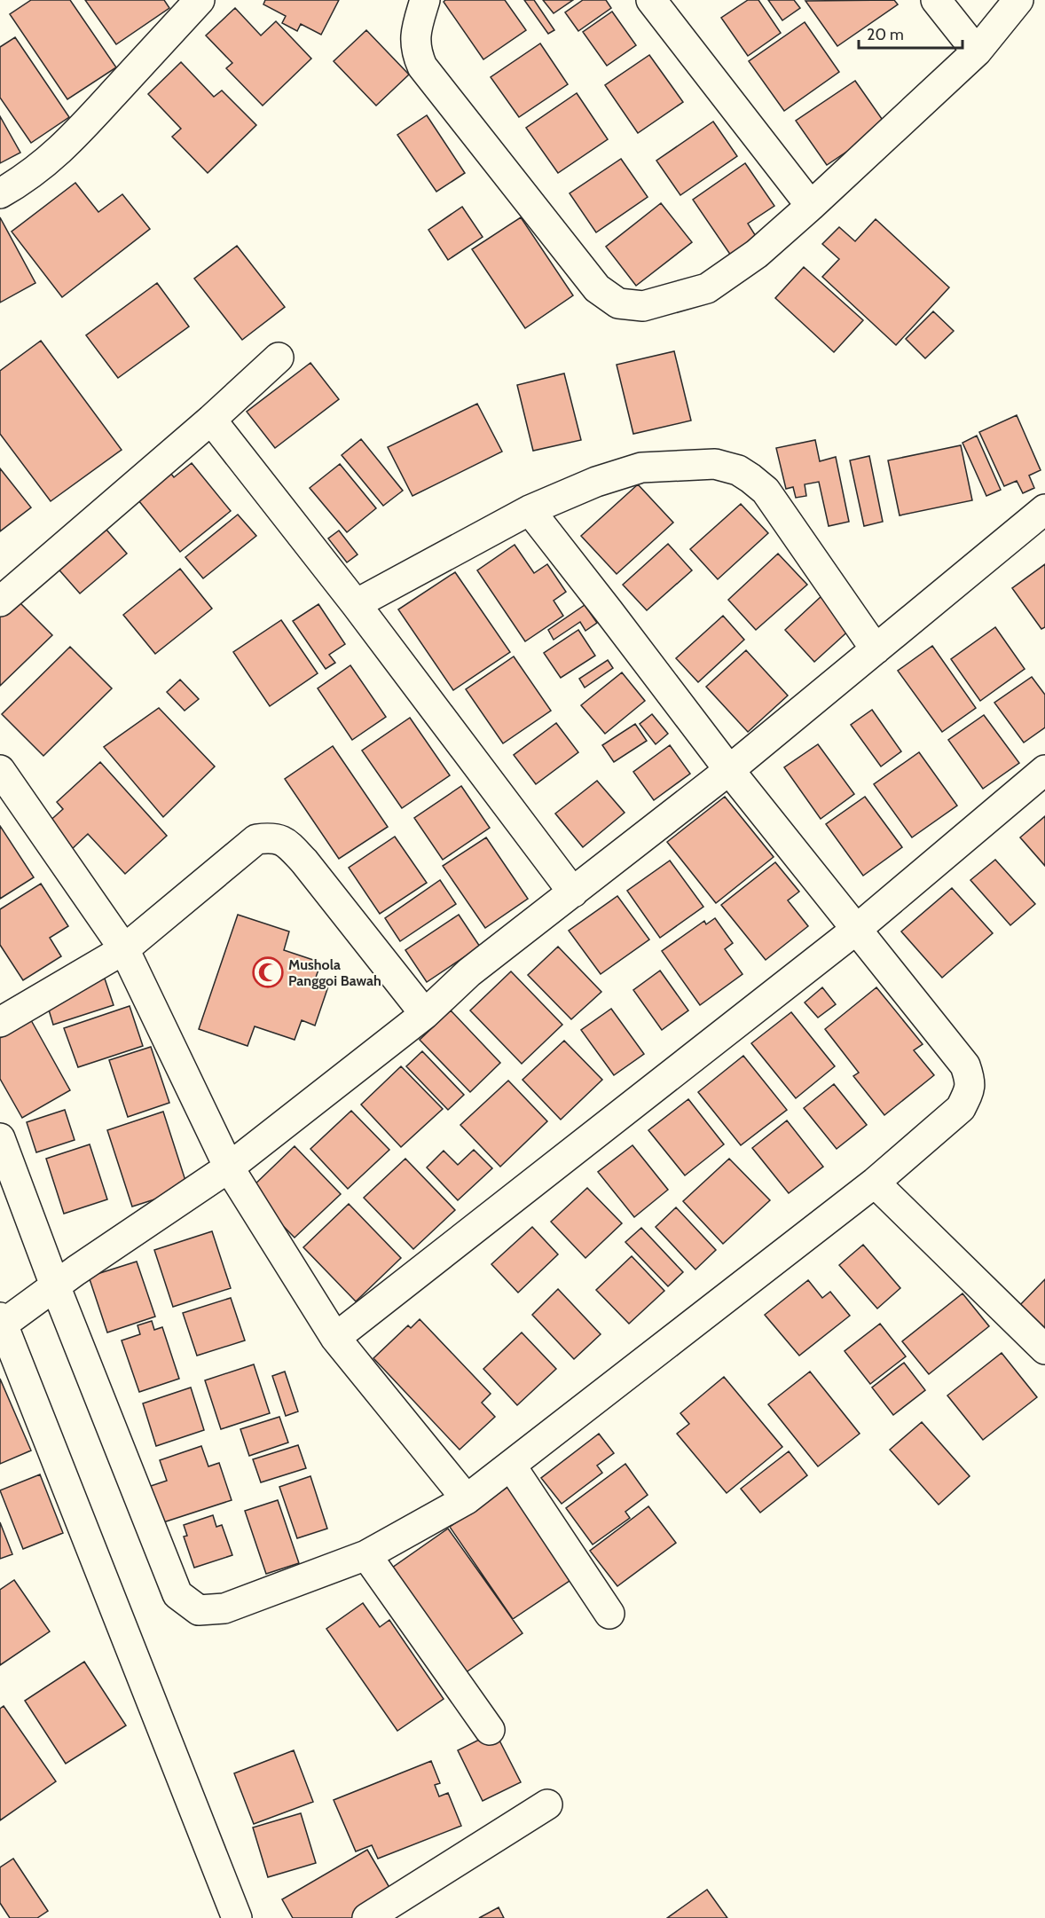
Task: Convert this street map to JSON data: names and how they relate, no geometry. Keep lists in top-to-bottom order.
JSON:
{
  "places": {
    "mosque": ["Mushola Panggoi Bawah"]
  },
  "scale_bar": "20 m"
}
